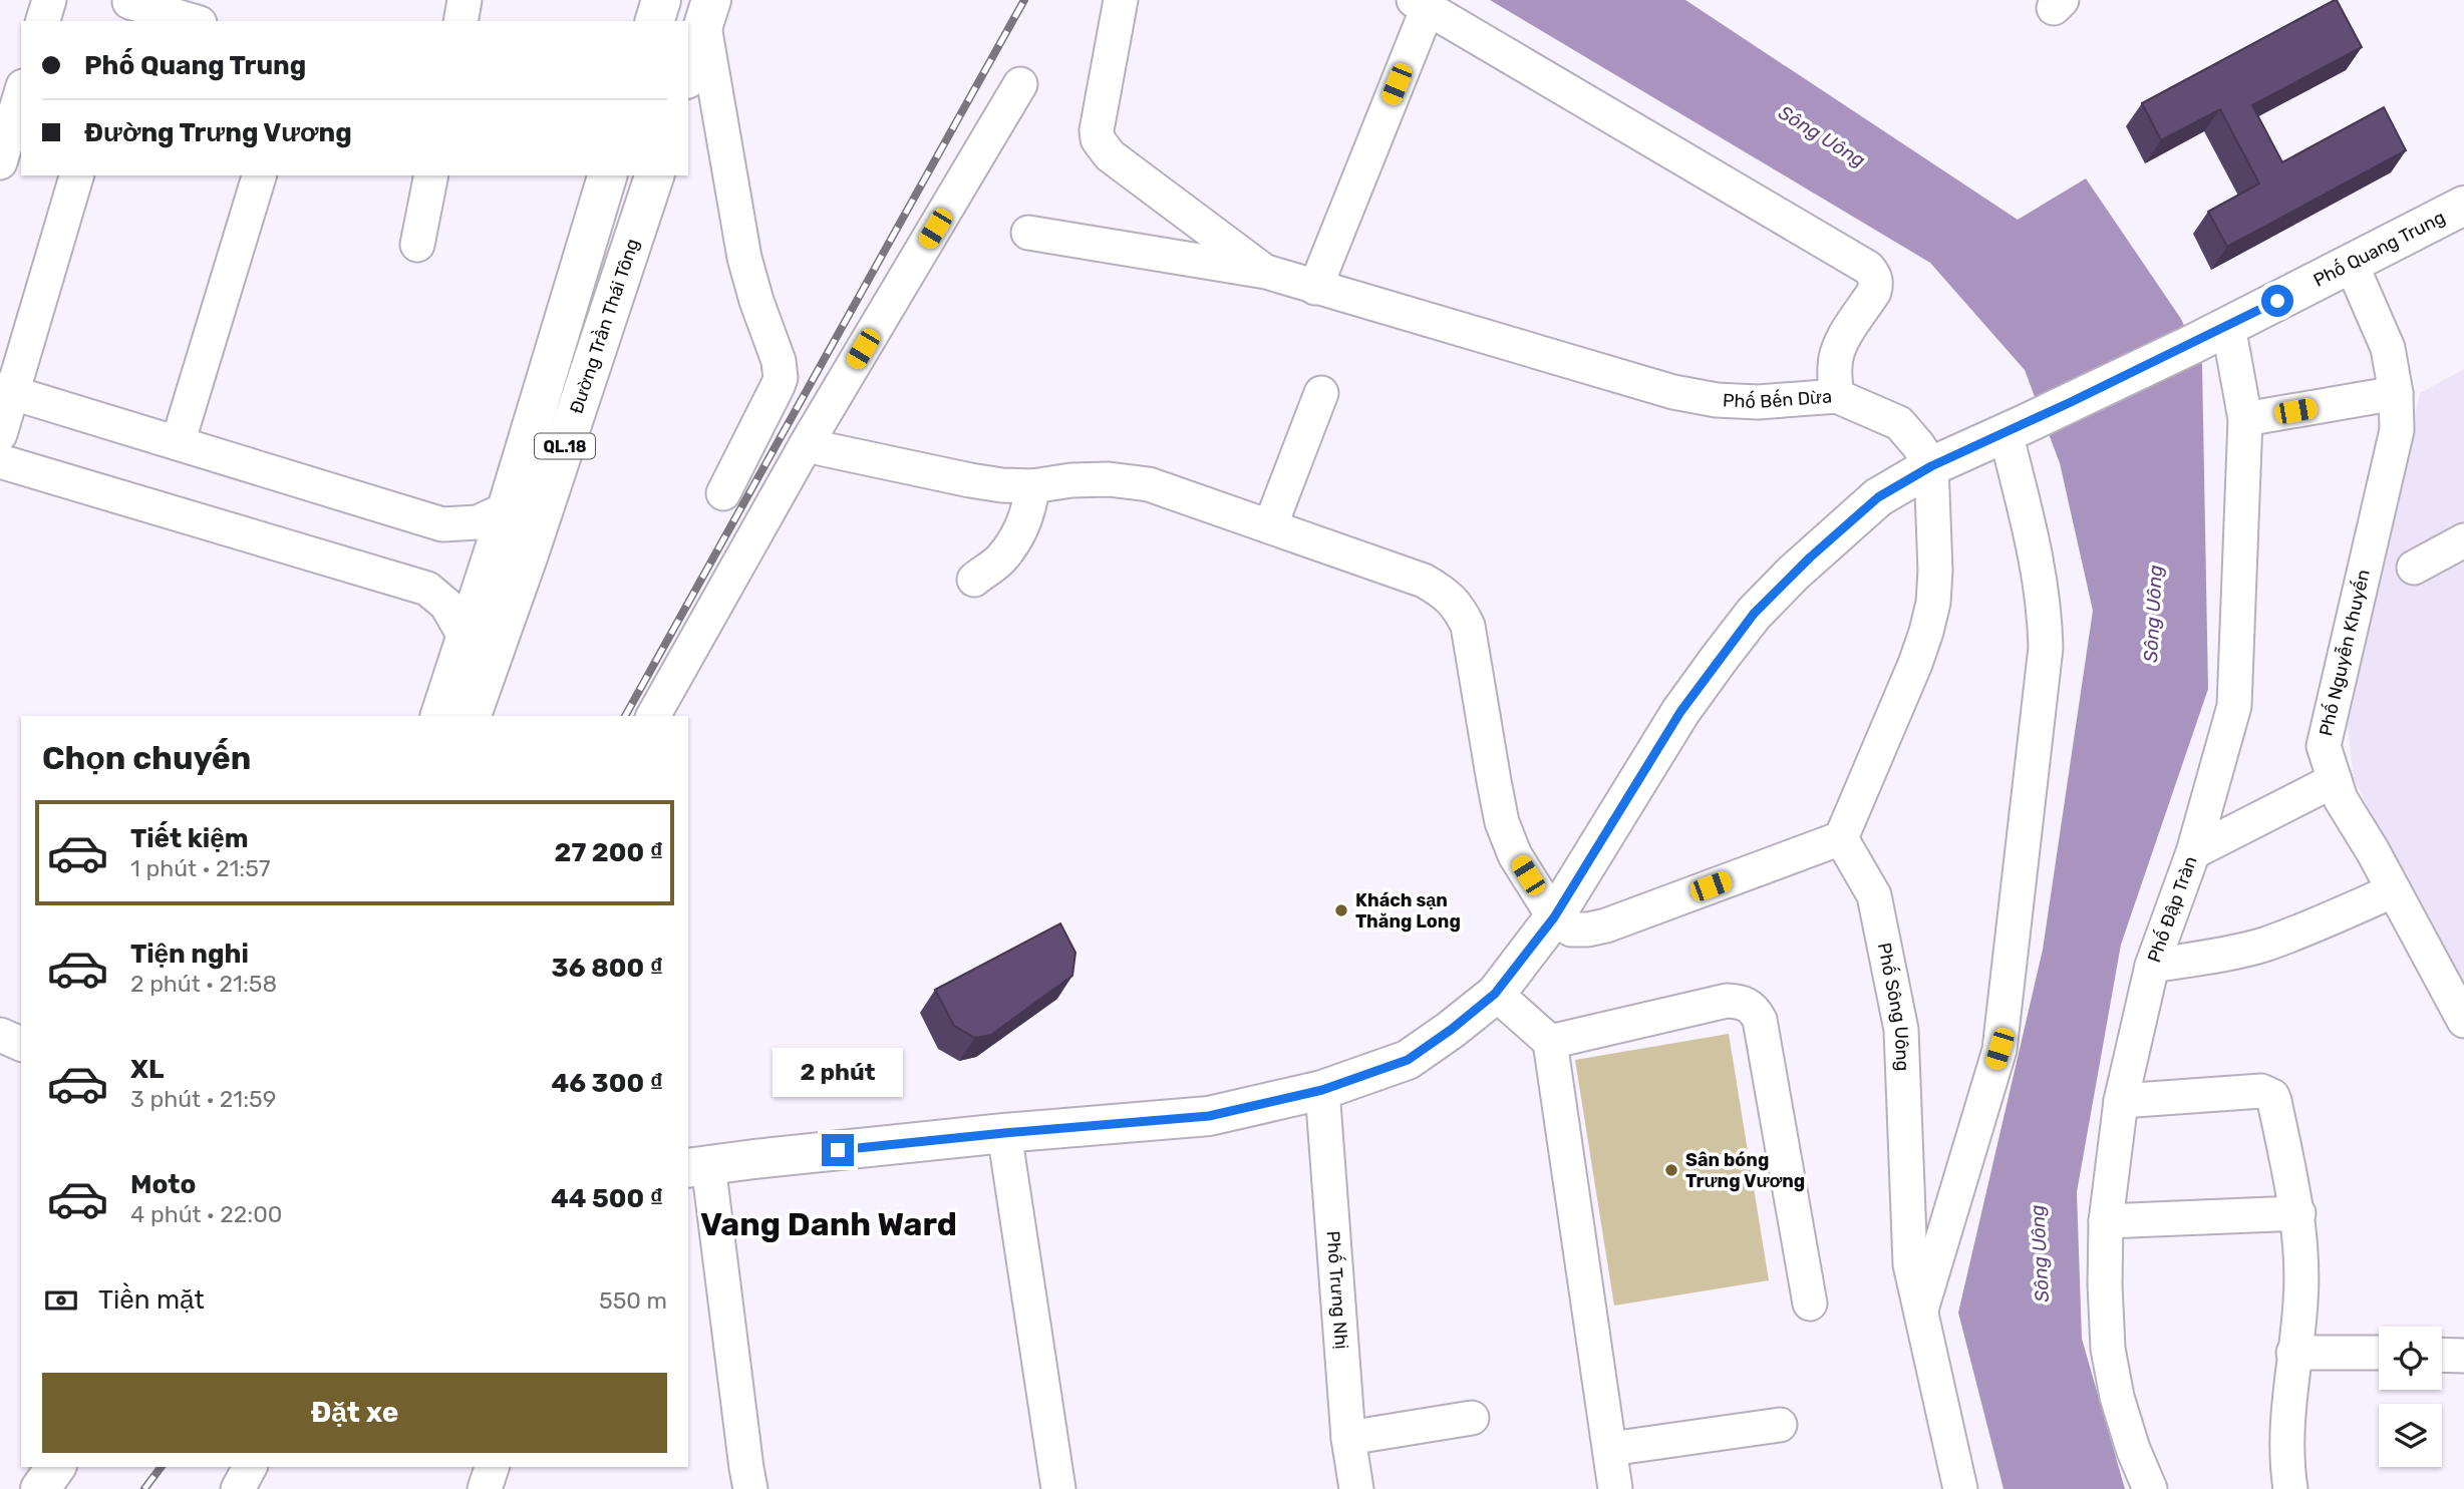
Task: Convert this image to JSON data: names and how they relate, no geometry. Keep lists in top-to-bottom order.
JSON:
{
  "streets": {
    "main road": ["Phố Quang Trung", "Đường Trần Thái Tông", "QL.18"],
    "street": [
      "Phố Bến Dừa",
      "Phố Nguyễn Khuyến",
      "Phố Đập Tràn",
      "Phố Sông Uông",
      "Phố Trưng Nhị"
    ]
  },
  "crossings": [
    ["Phố Quang Trung", "Phố Bến Dừa"],
    ["Phố Quang Trung", "Phố Nguyễn Khuyến"],
    ["Phố Quang Trung", "Phố Đập Tràn"],
    ["Phố Quang Trung", "Phố Trưng Nhị"]
  ],
  "districts": ["Vang Danh Ward"],
  "water": ["Sông Uông"],
  "places": ["Khách sạn Thăng Long", "Sân bóng Trưng Vương"],
  "page": {
    "banner": ["Phố Quang Trung", "Đường Trưng Vương"],
    "heading": "Chọn chuyến",
    "list": [
      {
        "name": "Tiết kiệm",
        "note": "1 phút · 21:57",
        "value": "27 200 ₫"
      },
      {
        "name": "Tiện nghi",
        "note": "2 phút · 21:58",
        "value": "36 800 ₫"
      },
      {
        "name": "XL",
        "note": "3 phút · 21:59",
        "value": "46 300 ₫"
      },
      {
        "name": "Moto",
        "note": "4 phút · 22:00",
        "value": "44 500 ₫"
      }
    ],
    "bubble": "2 phút",
    "pay": ["Tiền mặt", "550 m"],
    "buttons": "Đặt xe"
  }
}
